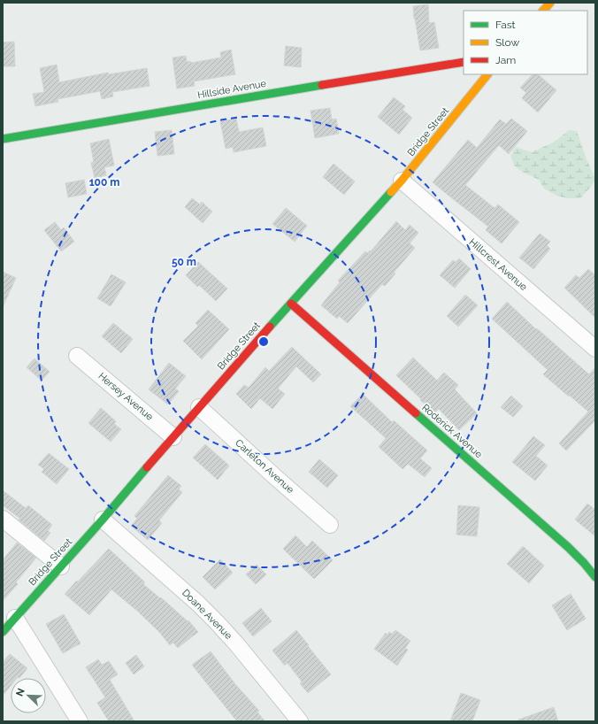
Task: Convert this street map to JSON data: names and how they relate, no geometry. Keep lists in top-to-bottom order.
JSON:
{
  "streets": {
    "street": [
      "Hillside Avenue",
      "Bridge Street",
      "Hillcrest Avenue",
      "Hersey Avenue",
      "Roderick Avenue",
      "Carleton Avenue",
      "Doane Avenue"
    ]
  },
  "crossings": [
    ["Bridge Street", "Hillcrest Avenue"],
    ["Bridge Street", "Hersey Avenue"],
    ["Bridge Street", "Roderick Avenue"],
    ["Bridge Street", "Carleton Avenue"],
    ["Bridge Street", "Doane Avenue"]
  ],
  "legend": ["Fast", "Slow", "Jam"],
  "north": "top left",
  "rings": ["100 m", "50 m"]
}
